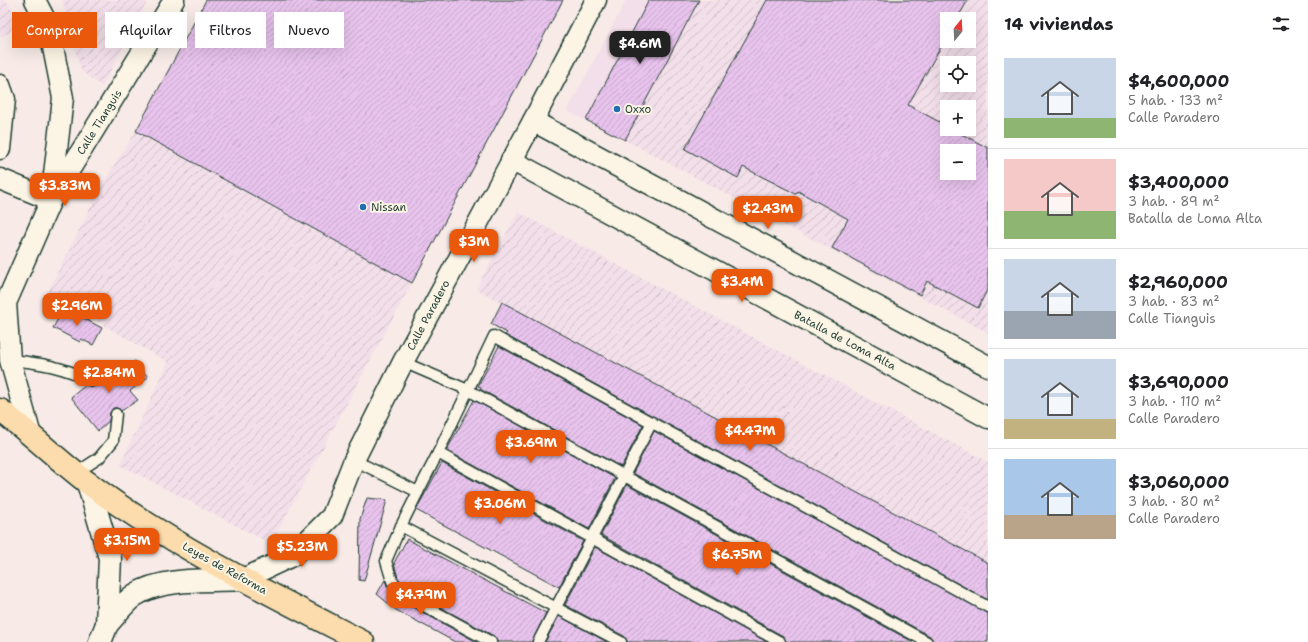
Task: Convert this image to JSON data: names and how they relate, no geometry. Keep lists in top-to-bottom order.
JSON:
{
  "streets": {
    "main road": ["Leyes de Reforma"],
    "street": ["Calle Tianguis", "Calle Paradero", "Batalla de Loma Alta"]
  },
  "crossings": [
    ["Calle Tianguis", "Leyes de Reforma"],
    ["Calle Paradero", "Batalla de Loma Alta"],
    ["Calle Paradero", "Leyes de Reforma"]
  ],
  "places": ["Oxxo", "Nissan"],
  "north": "top",
  "page": {
    "heading": "14 viviendas",
    "map_buttons": ["+", "−"],
    "chip": [
      "Comprar",
      "Alquilar",
      "Filtros",
      "Nuevo"
    ],
    "price": [
      "$4.6M",
      "$3.83M",
      "$2.43M",
      "$3M",
      "$3.4M",
      "$2.96M",
      "$2.84M",
      "$4.47M",
      "$3.69M",
      "$3.06M",
      "$3.15M",
      "$5.23M",
      "$6.75M",
      "$4.79M"
    ],
    "list": [
      {
        "name": "$4,600,000",
        "note": "5 hab. · 133 m² · Calle Paradero"
      },
      {
        "name": "$3,400,000",
        "note": "3 hab. · 89 m² · Batalla de Loma Alta"
      },
      {
        "name": "$2,960,000",
        "note": "3 hab. · 83 m² · Calle Tianguis"
      },
      {
        "name": "$3,690,000",
        "note": "3 hab. · 110 m² · Calle Paradero"
      },
      {
        "name": "$3,060,000",
        "note": "3 hab. · 80 m² · Calle Paradero"
      }
    ]
  }
}
